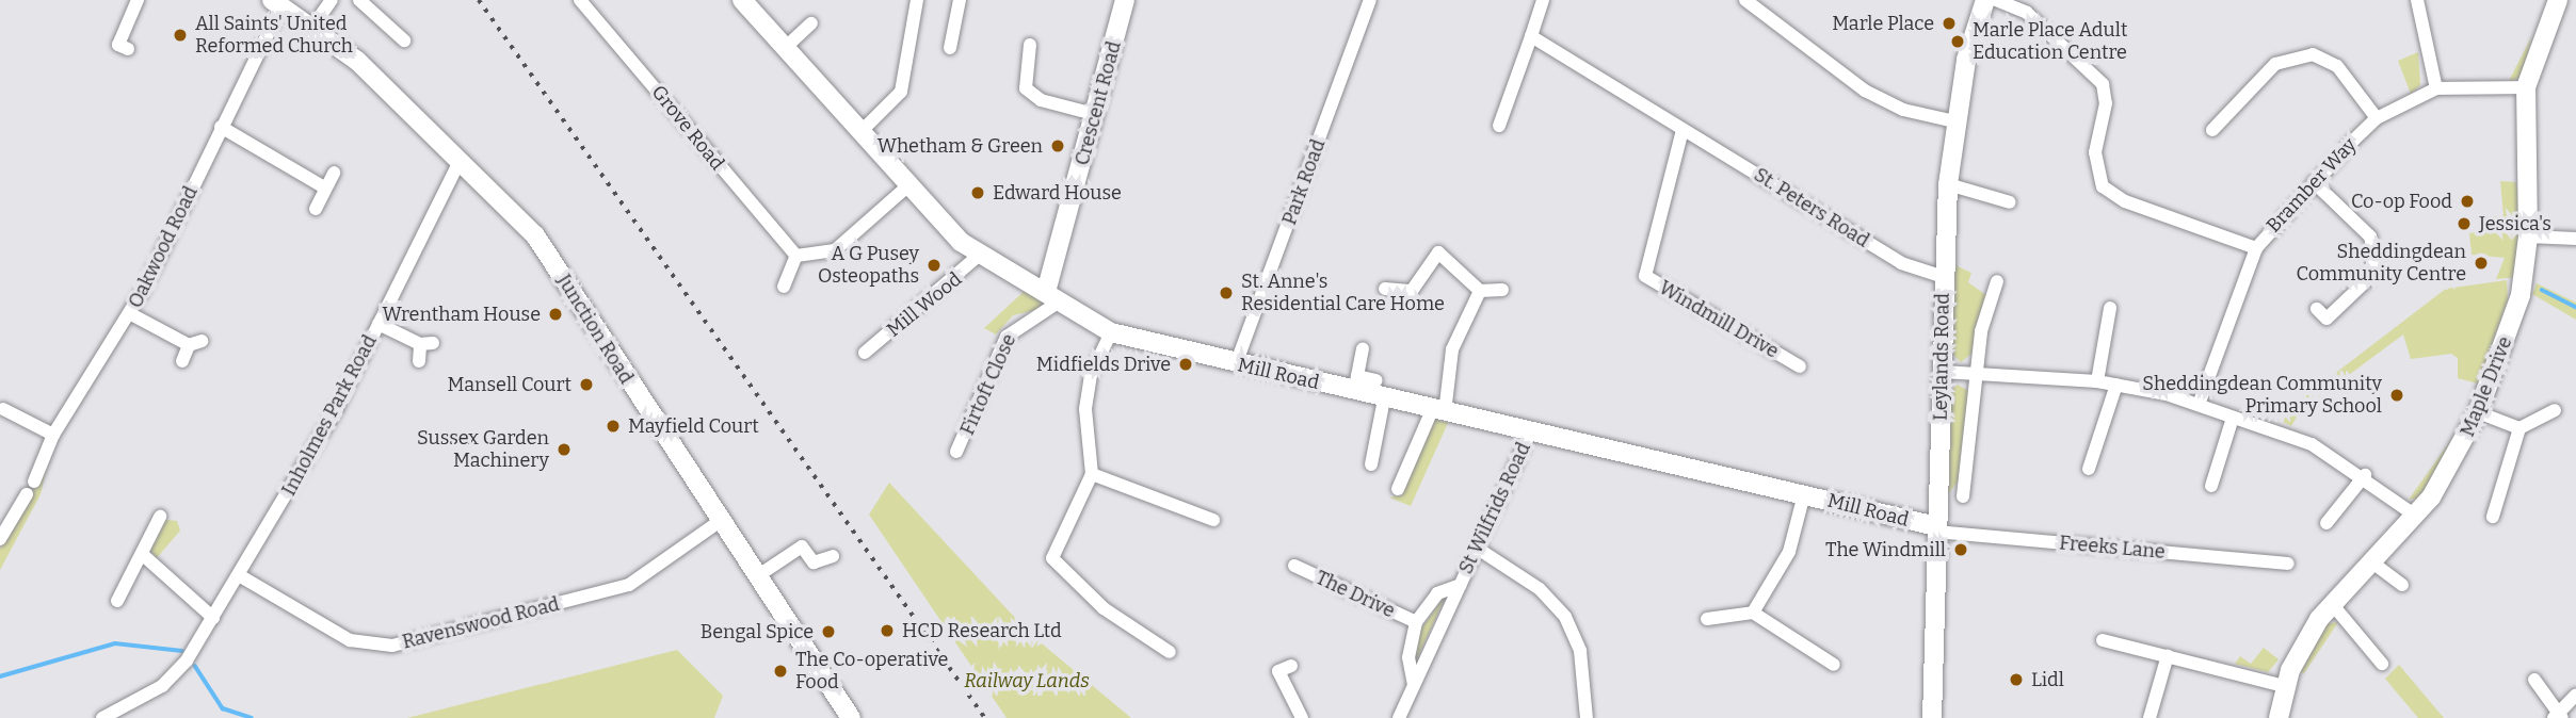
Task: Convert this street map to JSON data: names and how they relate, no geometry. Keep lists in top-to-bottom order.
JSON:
{
  "streets": {
    "street": [
      "Crescent Road",
      "Grove Road",
      "Park Road",
      "Bramber Way",
      "St. Peters Road",
      "Oakwood Road",
      "Mill Wood",
      "Windmill Drive",
      "Junction Road",
      "Leylands Road",
      "Mill Road",
      "Firtoft Close",
      "Maple Drive",
      "Inholmes Park Road",
      "St Wilfrids Road",
      "Freeks Lane",
      "The Drive",
      "Ravenswood Road"
    ]
  },
  "crossings": [
    ["Crescent Road", "Mill Road"],
    ["Crescent Road", "Firtoft Close"],
    ["Park Road", "Mill Road"],
    ["Bramber Way", "Maple Drive"],
    ["St. Peters Road", "Windmill Drive"],
    ["St. Peters Road", "Leylands Road"],
    ["Oakwood Road", "Junction Road"],
    ["Mill Wood", "Mill Road"],
    ["Junction Road", "Inholmes Park Road"],
    ["Junction Road", "Ravenswood Road"],
    ["Leylands Road", "Mill Road"],
    ["Leylands Road", "Freeks Lane"],
    ["Mill Road", "Firtoft Close"],
    ["Mill Road", "St Wilfrids Road"],
    ["Mill Road", "Freeks Lane"],
    ["Inholmes Park Road", "Ravenswood Road"],
    ["St Wilfrids Road", "The Drive"]
  ],
  "parks": ["Railway Lands"],
  "places": [
    "Marle Place",
    "All Saints' United Reformed Church",
    "Marle Place Adult Education Centre",
    "Whetham & Green",
    "Edward House",
    "Co-op Food",
    "Jessica's",
    "Sheddingdean Community Centre",
    "A G Pusey Osteopaths",
    "St. Anne's Residential Care Home",
    "Wrentham House",
    "Midfields Drive",
    "Mansell Court",
    "Sheddingdean Community Primary School",
    "Mayfield Court",
    "Sussex Garden Machinery",
    "The Windmill",
    "HCD Research Ltd",
    "Bengal Spice",
    "The Co-operative Food",
    "Lidl"
  ]
}
